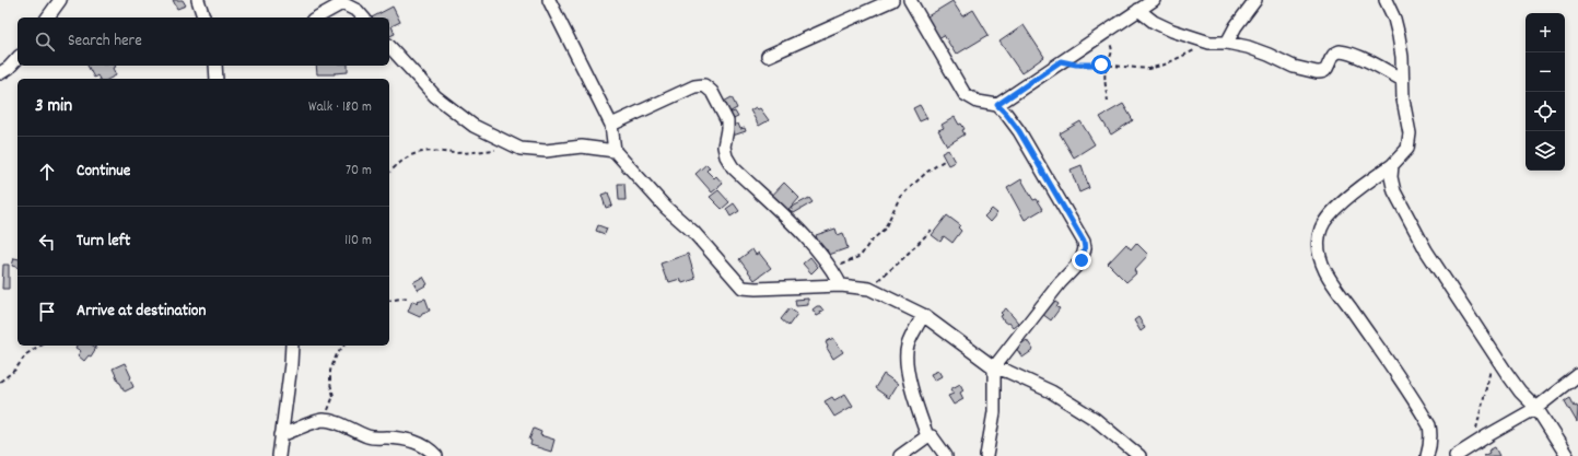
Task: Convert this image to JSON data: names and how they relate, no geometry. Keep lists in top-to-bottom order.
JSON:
{
  "page": {
    "map_buttons": ["+", "−"],
    "search": "Search here",
    "heading": ["3 min", "Walk · 180 m"],
    "list": [
      ["Continue", "70 m"],
      ["Turn left", "110 m"],
      "Arrive at destination"
    ]
  }
}
